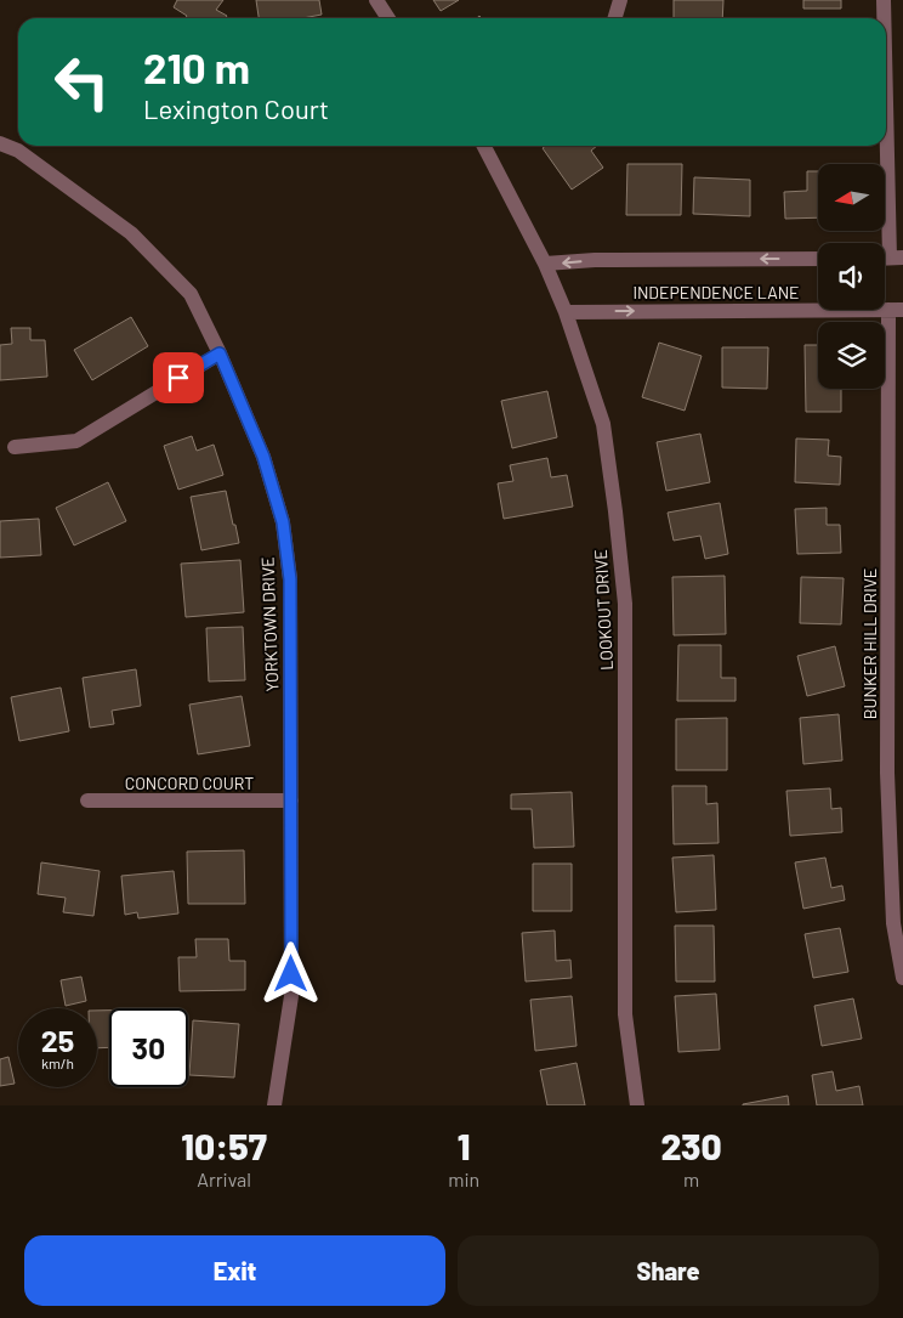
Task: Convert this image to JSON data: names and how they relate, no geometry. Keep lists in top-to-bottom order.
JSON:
{
  "streets": {
    "street": [
      "INDEPENDENCE LANE",
      "LOOKOUT DRIVE",
      "YORKTOWN DRIVE",
      "BUNKER HILL DRIVE",
      "CONCORD COURT"
    ]
  },
  "crossings": [
    ["INDEPENDENCE LANE", "LOOKOUT DRIVE"],
    ["INDEPENDENCE LANE", "BUNKER HILL DRIVE"],
    ["YORKTOWN DRIVE", "CONCORD COURT"]
  ],
  "north": "left",
  "page": {
    "turn": ["210 m", "Lexington Court"],
    "speed": "25 km/h",
    "limit": "30",
    "eta": [
      "10:57",
      "Arrival",
      "1",
      "min",
      "230",
      "m"
    ],
    "buttons": ["Exit", "Share"]
  }
}
